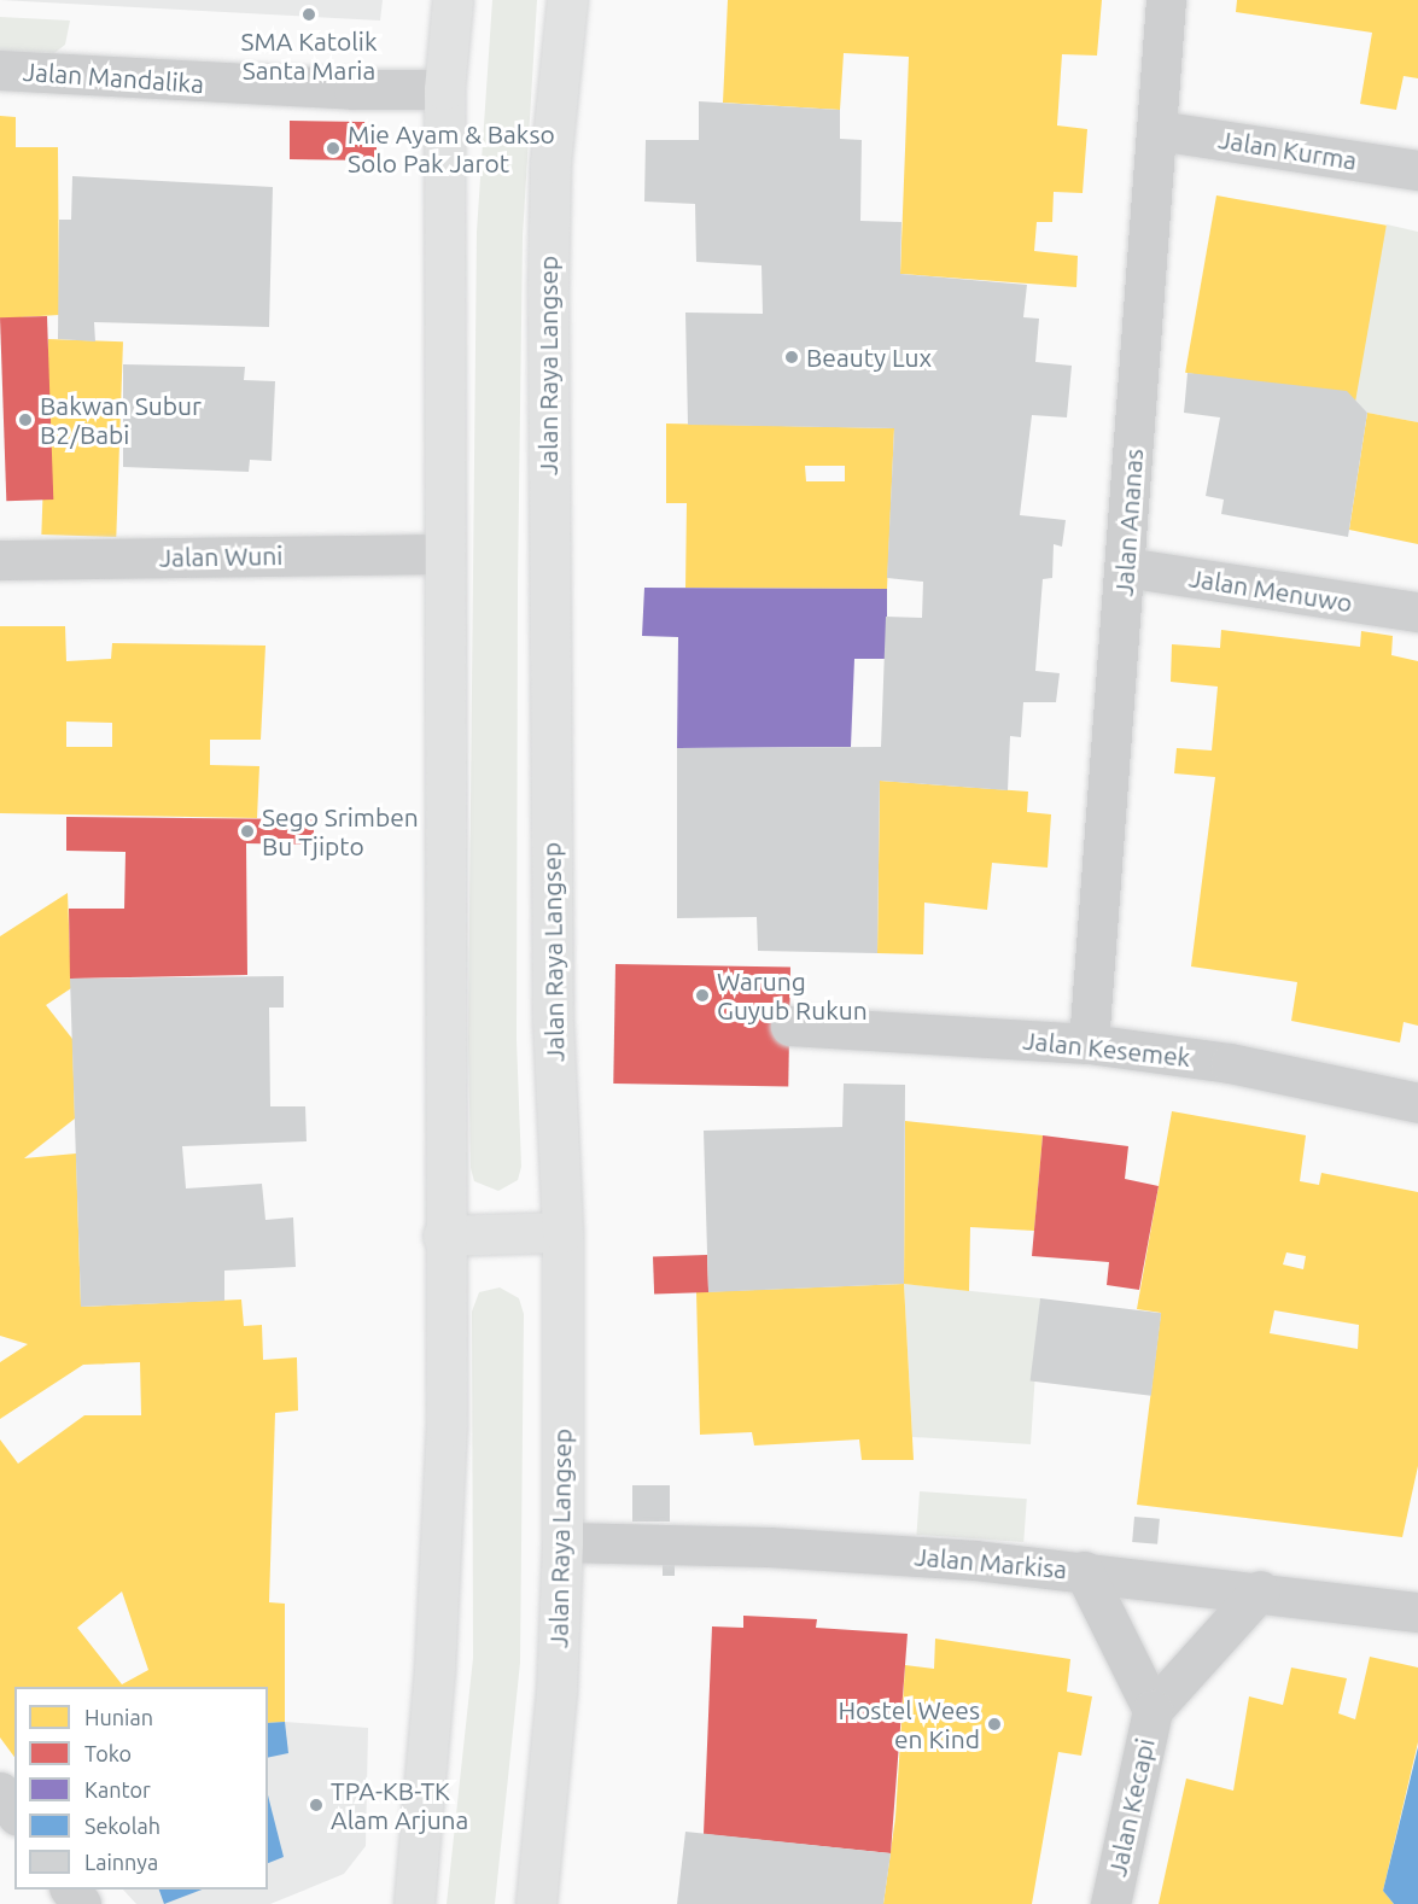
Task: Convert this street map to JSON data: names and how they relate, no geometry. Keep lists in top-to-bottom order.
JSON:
{
  "streets": {
    "main road": ["Jalan Raya Langsep"],
    "street": [
      "Jalan Mandalika",
      "Jalan Kurma",
      "Jalan Ananas",
      "Jalan Wuni",
      "Jalan Menuwo",
      "Jalan Kesemek",
      "Jalan Markisa",
      "Jalan Kecapi"
    ]
  },
  "crossings": [
    ["Jalan Kurma", "Jalan Ananas"],
    ["Jalan Raya Langsep", "Jalan Markisa"],
    ["Jalan Ananas", "Jalan Menuwo"],
    ["Jalan Ananas", "Jalan Kesemek"],
    ["Jalan Markisa", "Jalan Kecapi"]
  ],
  "places": [
    "SMA Katolik Santa Maria",
    "Mie Ayam & Bakso Solo Pak Jarot",
    "Beauty Lux",
    "Bakwan Subur B2/Babi",
    "Sego Srimben Bu Tjipto",
    "Warung Guyub Rukun",
    "Hostel Wees en Kind",
    "TPA-KB-TK Alam Arjuna"
  ],
  "legend": [
    "Hunian",
    "Toko",
    "Kantor",
    "Sekolah",
    "Lainnya"
  ]
}
